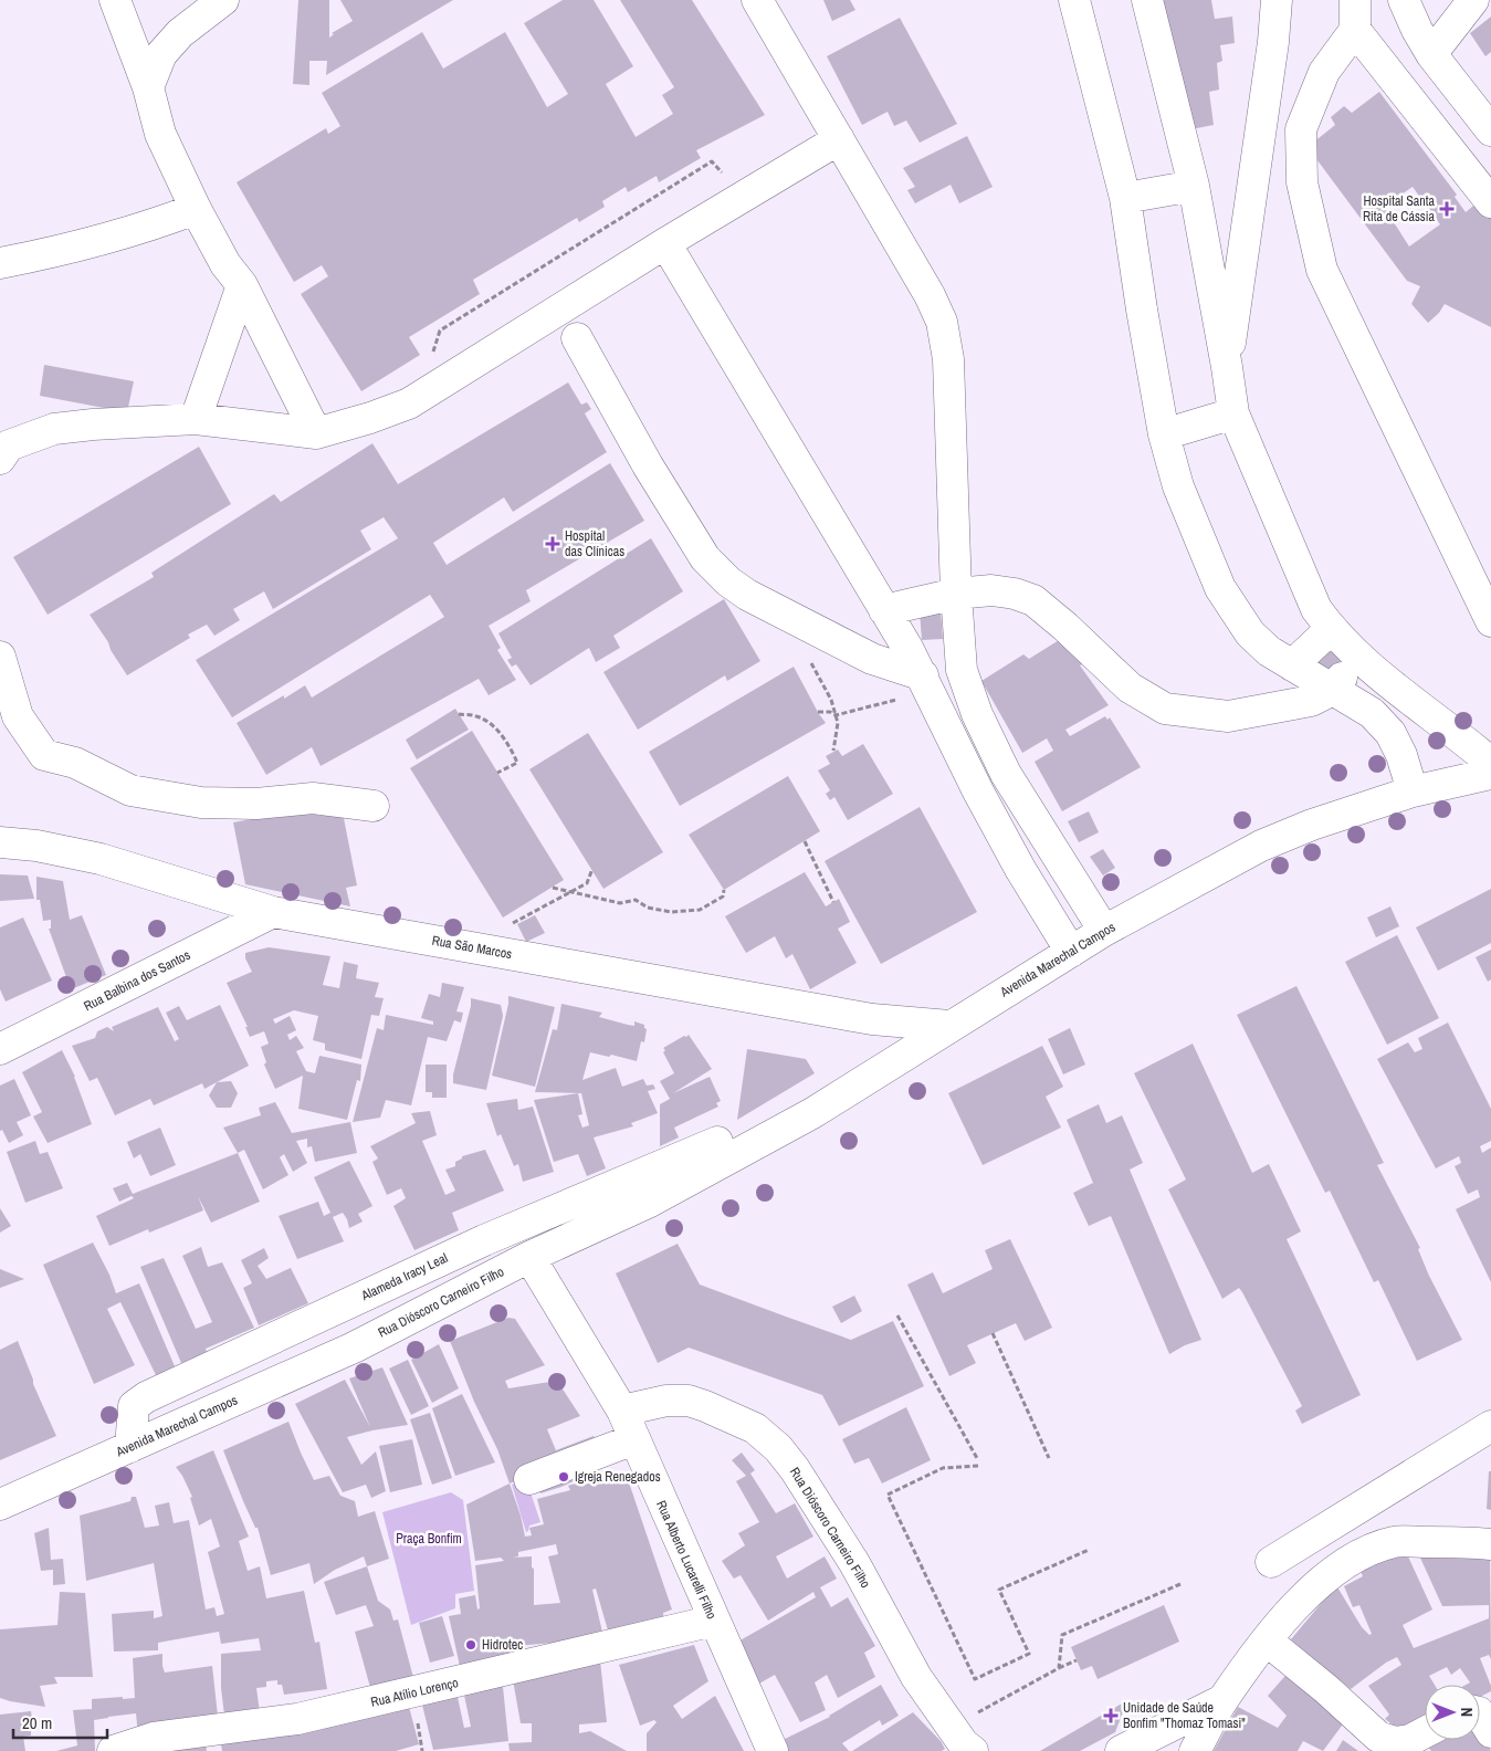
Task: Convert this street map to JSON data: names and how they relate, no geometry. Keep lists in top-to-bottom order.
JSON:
{
  "streets": {
    "street": [
      "Rua São Marcos",
      "Avenida Marechal Campos",
      "Rua Balbina dos Santos",
      "Alameda Iracy Leal",
      "Rua Dióscoro Carneiro Filho",
      "Rua Alberto Lucarelli Filho",
      "Rua Atílio Lorenço"
    ]
  },
  "crossings": [
    ["Rua São Marcos", "Avenida Marechal Campos"],
    ["Rua São Marcos", "Rua Balbina dos Santos"],
    ["Avenida Marechal Campos", "Alameda Iracy Leal"],
    ["Avenida Marechal Campos", "Rua Dióscoro Carneiro Filho"],
    ["Rua Dióscoro Carneiro Filho", "Rua Alberto Lucarelli Filho"],
    ["Rua Alberto Lucarelli Filho", "Rua Atílio Lorenço"]
  ],
  "parks": ["Praça Bonfim"],
  "places": {
    "health": ["Hospital Santa Rita de Cássia", "Hospital das Clínicas", "Unidade de Saúde Bonfim \"Thomaz Tomasi\""],
    "other": ["Igreja Renegados", "Hidrotec"]
  },
  "scale_bar": "20 m",
  "north": "right"
}
